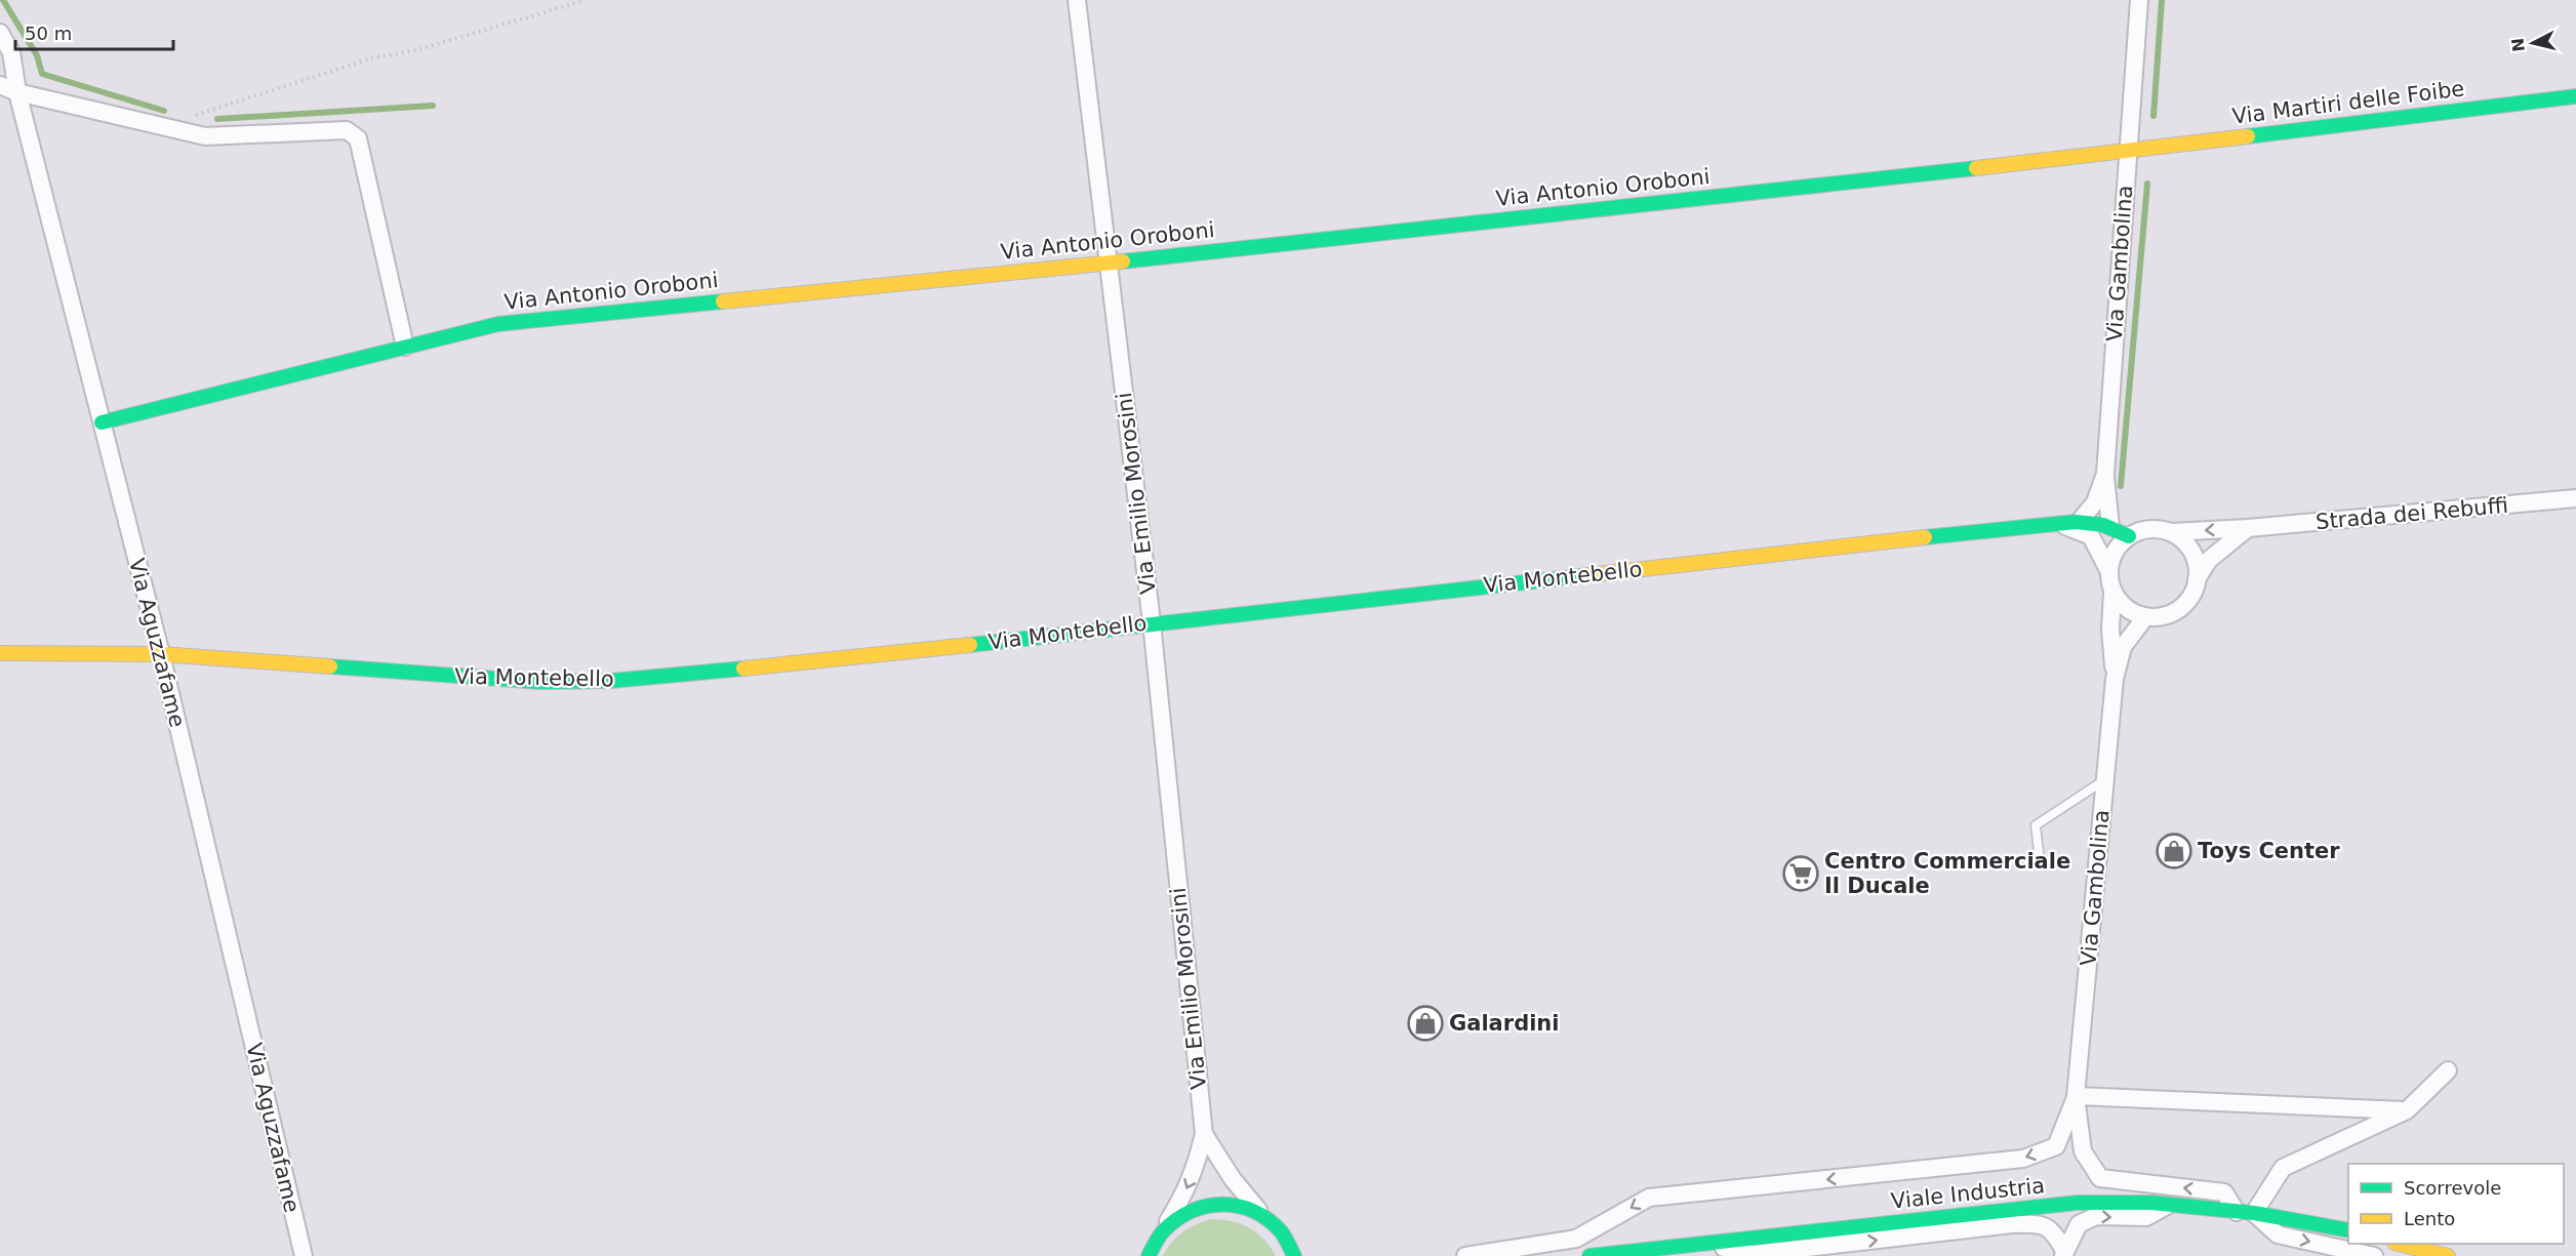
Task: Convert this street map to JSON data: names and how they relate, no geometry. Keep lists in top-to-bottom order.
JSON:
{
  "streets": {
    "street": [
      "Via Martiri delle Foibe",
      "Via Antonio Oroboni",
      "Via Gambolina",
      "Via Emilio Morosini",
      "Strada dei Rebuffi",
      "Via Montebello",
      "Via Aguzzafame",
      "Viale Industria"
    ]
  },
  "crossings": [
    ["Via Martiri delle Foibe", "Via Antonio Oroboni"],
    ["Via Martiri delle Foibe", "Via Gambolina"],
    ["Via Antonio Oroboni", "Via Gambolina"],
    ["Via Antonio Oroboni", "Via Emilio Morosini"],
    ["Via Antonio Oroboni", "Via Aguzzafame"],
    ["Via Gambolina", "Strada dei Rebuffi"],
    ["Via Gambolina", "Via Montebello"],
    ["Via Emilio Morosini", "Via Montebello"],
    ["Strada dei Rebuffi", "Via Montebello"],
    ["Via Montebello", "Via Aguzzafame"]
  ],
  "places": {
    "shop": ["Toys Center", "Galardini"],
    "supermarket": ["Centro Commerciale Il Ducale"]
  },
  "legend": ["Scorrevole", "Lento"],
  "scale_bar": "50 m",
  "north": "left"
}
